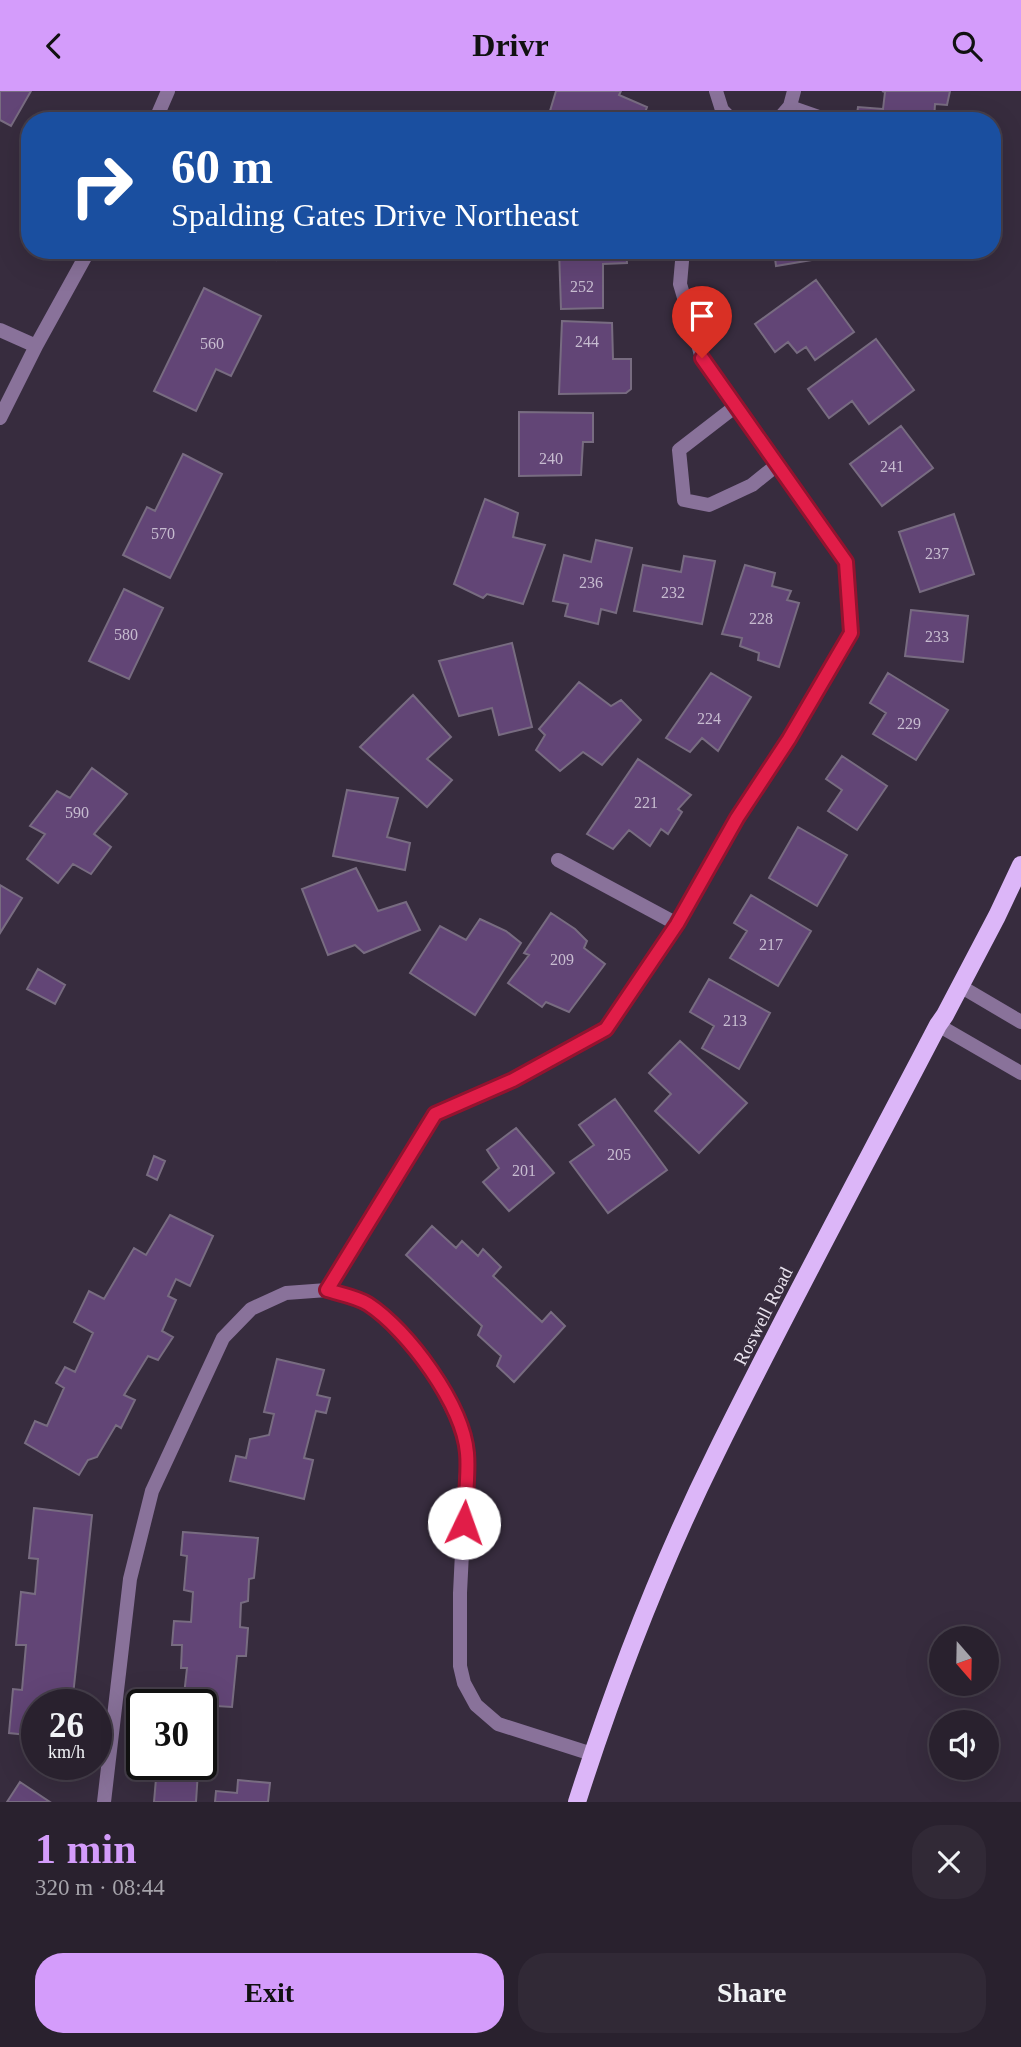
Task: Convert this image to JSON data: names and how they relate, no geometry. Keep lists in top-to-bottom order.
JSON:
{
  "streets": {
    "main road": ["Roswell Road"]
  },
  "house_numbers": [
    "252",
    "244",
    "560",
    "240",
    "241",
    "570",
    "237",
    "236",
    "232",
    "228",
    "580",
    "233",
    "224",
    "229",
    "221",
    "590",
    "217",
    "209",
    "213",
    "205",
    "201"
  ],
  "north": "bottom",
  "page": {
    "header": "Drivr",
    "turn": ["60 m", "Spalding Gates Drive Northeast"],
    "speed": "26 km/h",
    "limit": "30",
    "heading": ["1 min", "320 m · 08:44"],
    "buttons": ["Exit", "Share"]
  }
}
